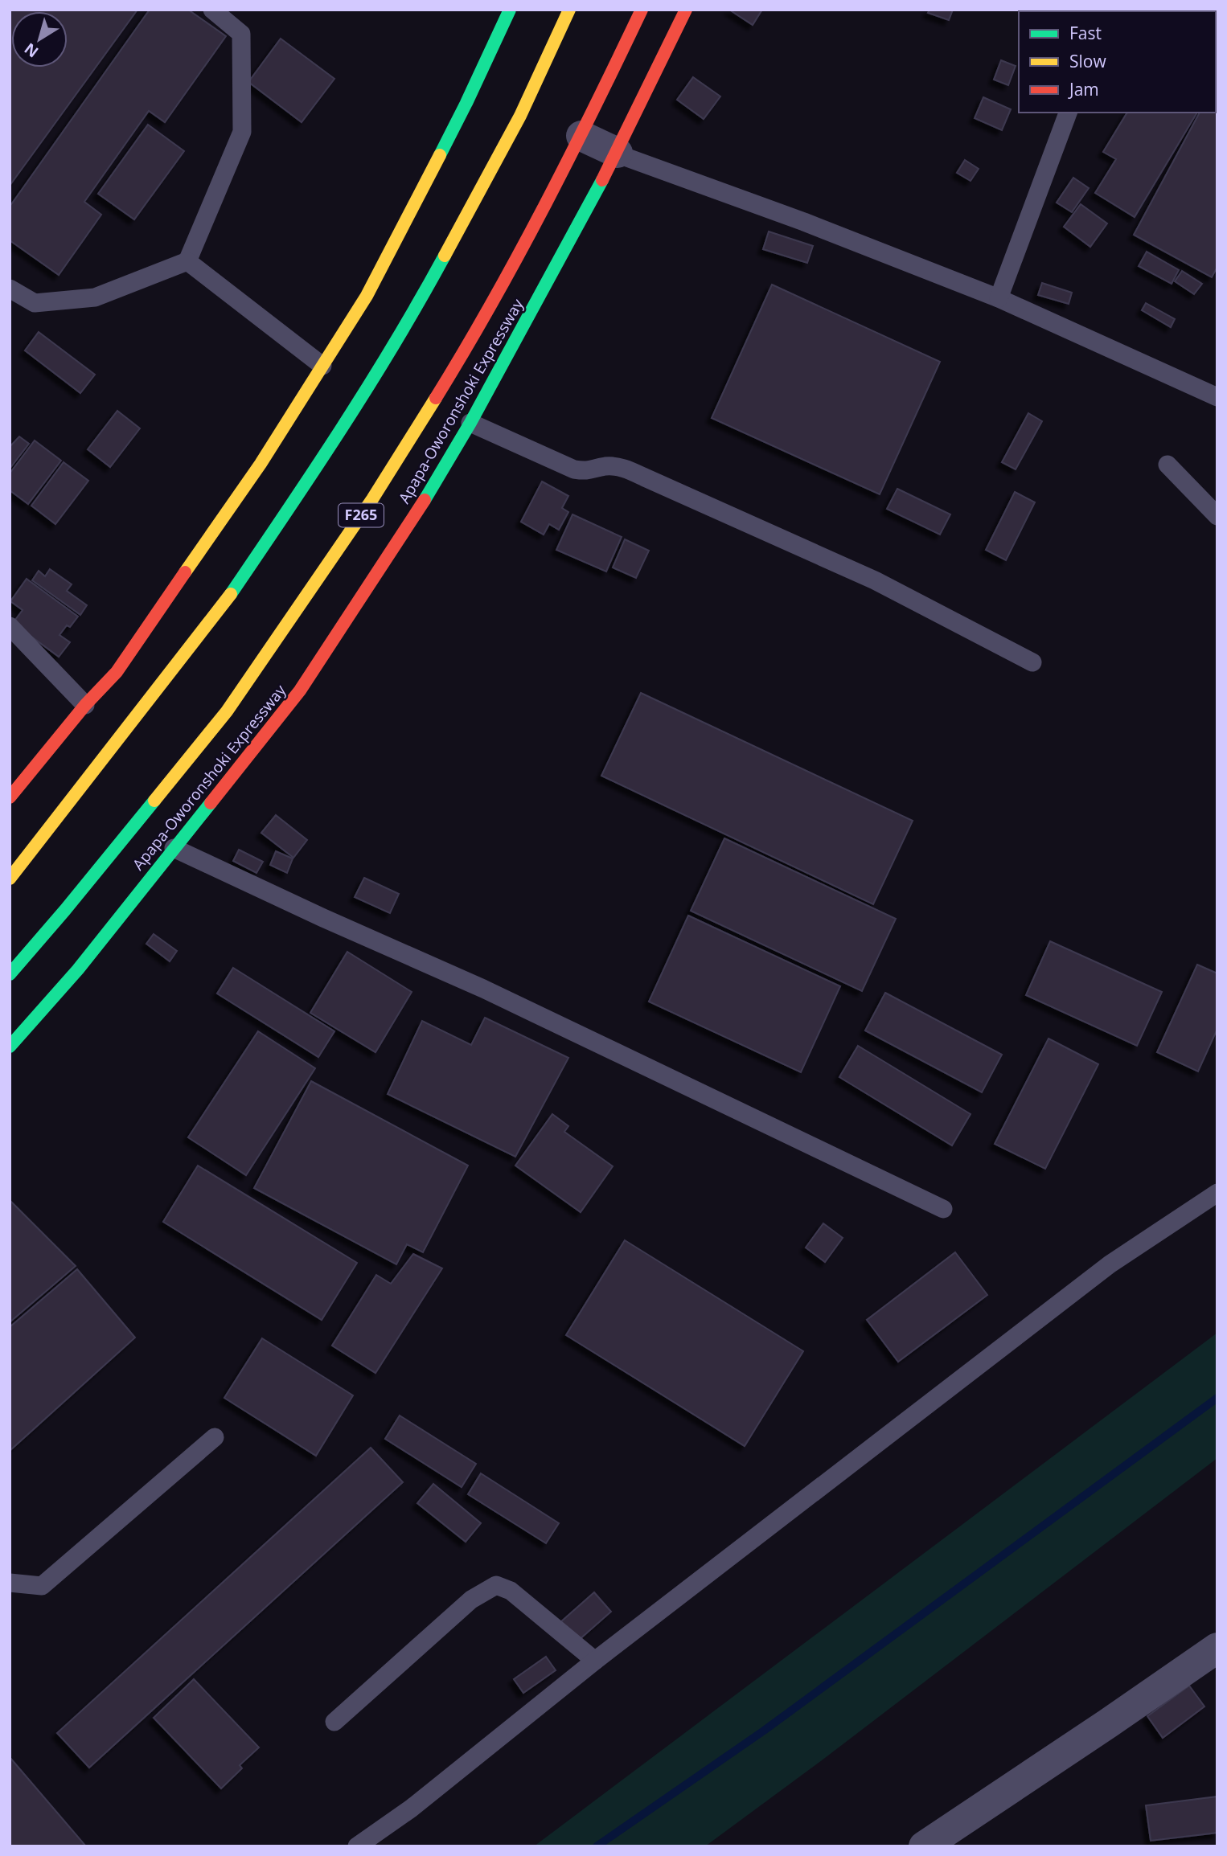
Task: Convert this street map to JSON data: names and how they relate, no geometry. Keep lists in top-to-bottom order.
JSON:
{
  "streets": {
    "main road": ["Apapa-Oworonshoki Expressway", "F265"]
  },
  "legend": ["Fast", "Slow", "Jam"],
  "north": "bottom left"
}
